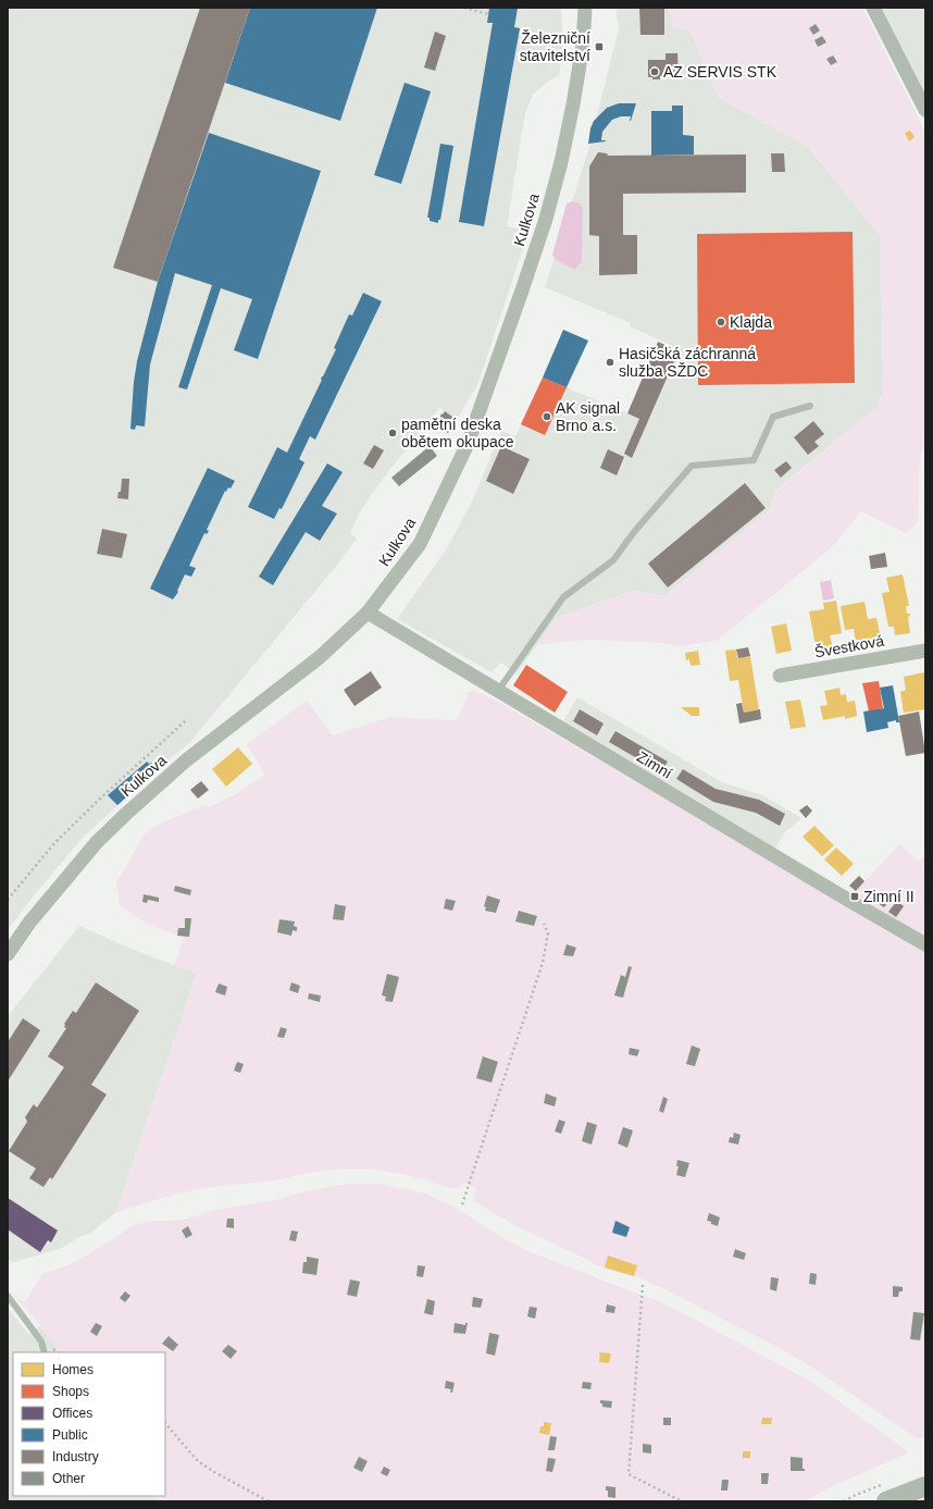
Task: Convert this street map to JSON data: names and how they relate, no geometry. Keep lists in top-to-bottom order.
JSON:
{
  "streets": {
    "street": ["Kulkova", "Švestková", "Zimní"]
  },
  "crossings": [
    ["Kulkova", "Zimní"]
  ],
  "places": {
    "transit": ["Železniční stavitelství", "Zimní II"],
    "other": [
      "AZ SERVIS STK",
      "Klajda",
      "Hasičská záchranná služba SŽDC",
      "AK signal Brno a.s.",
      "pamětní deska obětem okupace"
    ]
  },
  "legend": [
    "Homes",
    "Shops",
    "Offices",
    "Public",
    "Industry",
    "Other"
  ]
}
